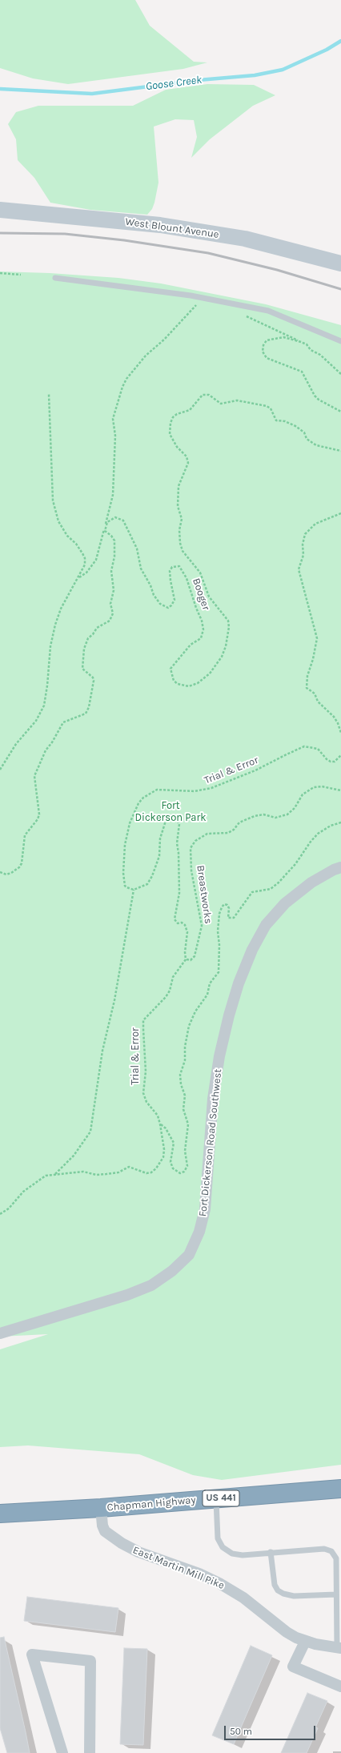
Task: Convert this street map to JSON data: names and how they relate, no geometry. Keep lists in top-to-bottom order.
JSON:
{
  "streets": {
    "highway": ["US 441", "Chapman Highway"],
    "street": ["West Blount Avenue", "Fort Dickerson Road Southwest", "East Martin Mill Pike"],
    "path": ["Booger", "Trial & Error", "Breastworks"]
  },
  "crossings": [
    ["Trial & Error", "Breastworks"],
    ["Chapman Highway", "East Martin Mill Pike"]
  ],
  "water": ["Goose Creek"],
  "parks": ["Fort Dickerson Park"],
  "scale_bar": "50 m"
}
